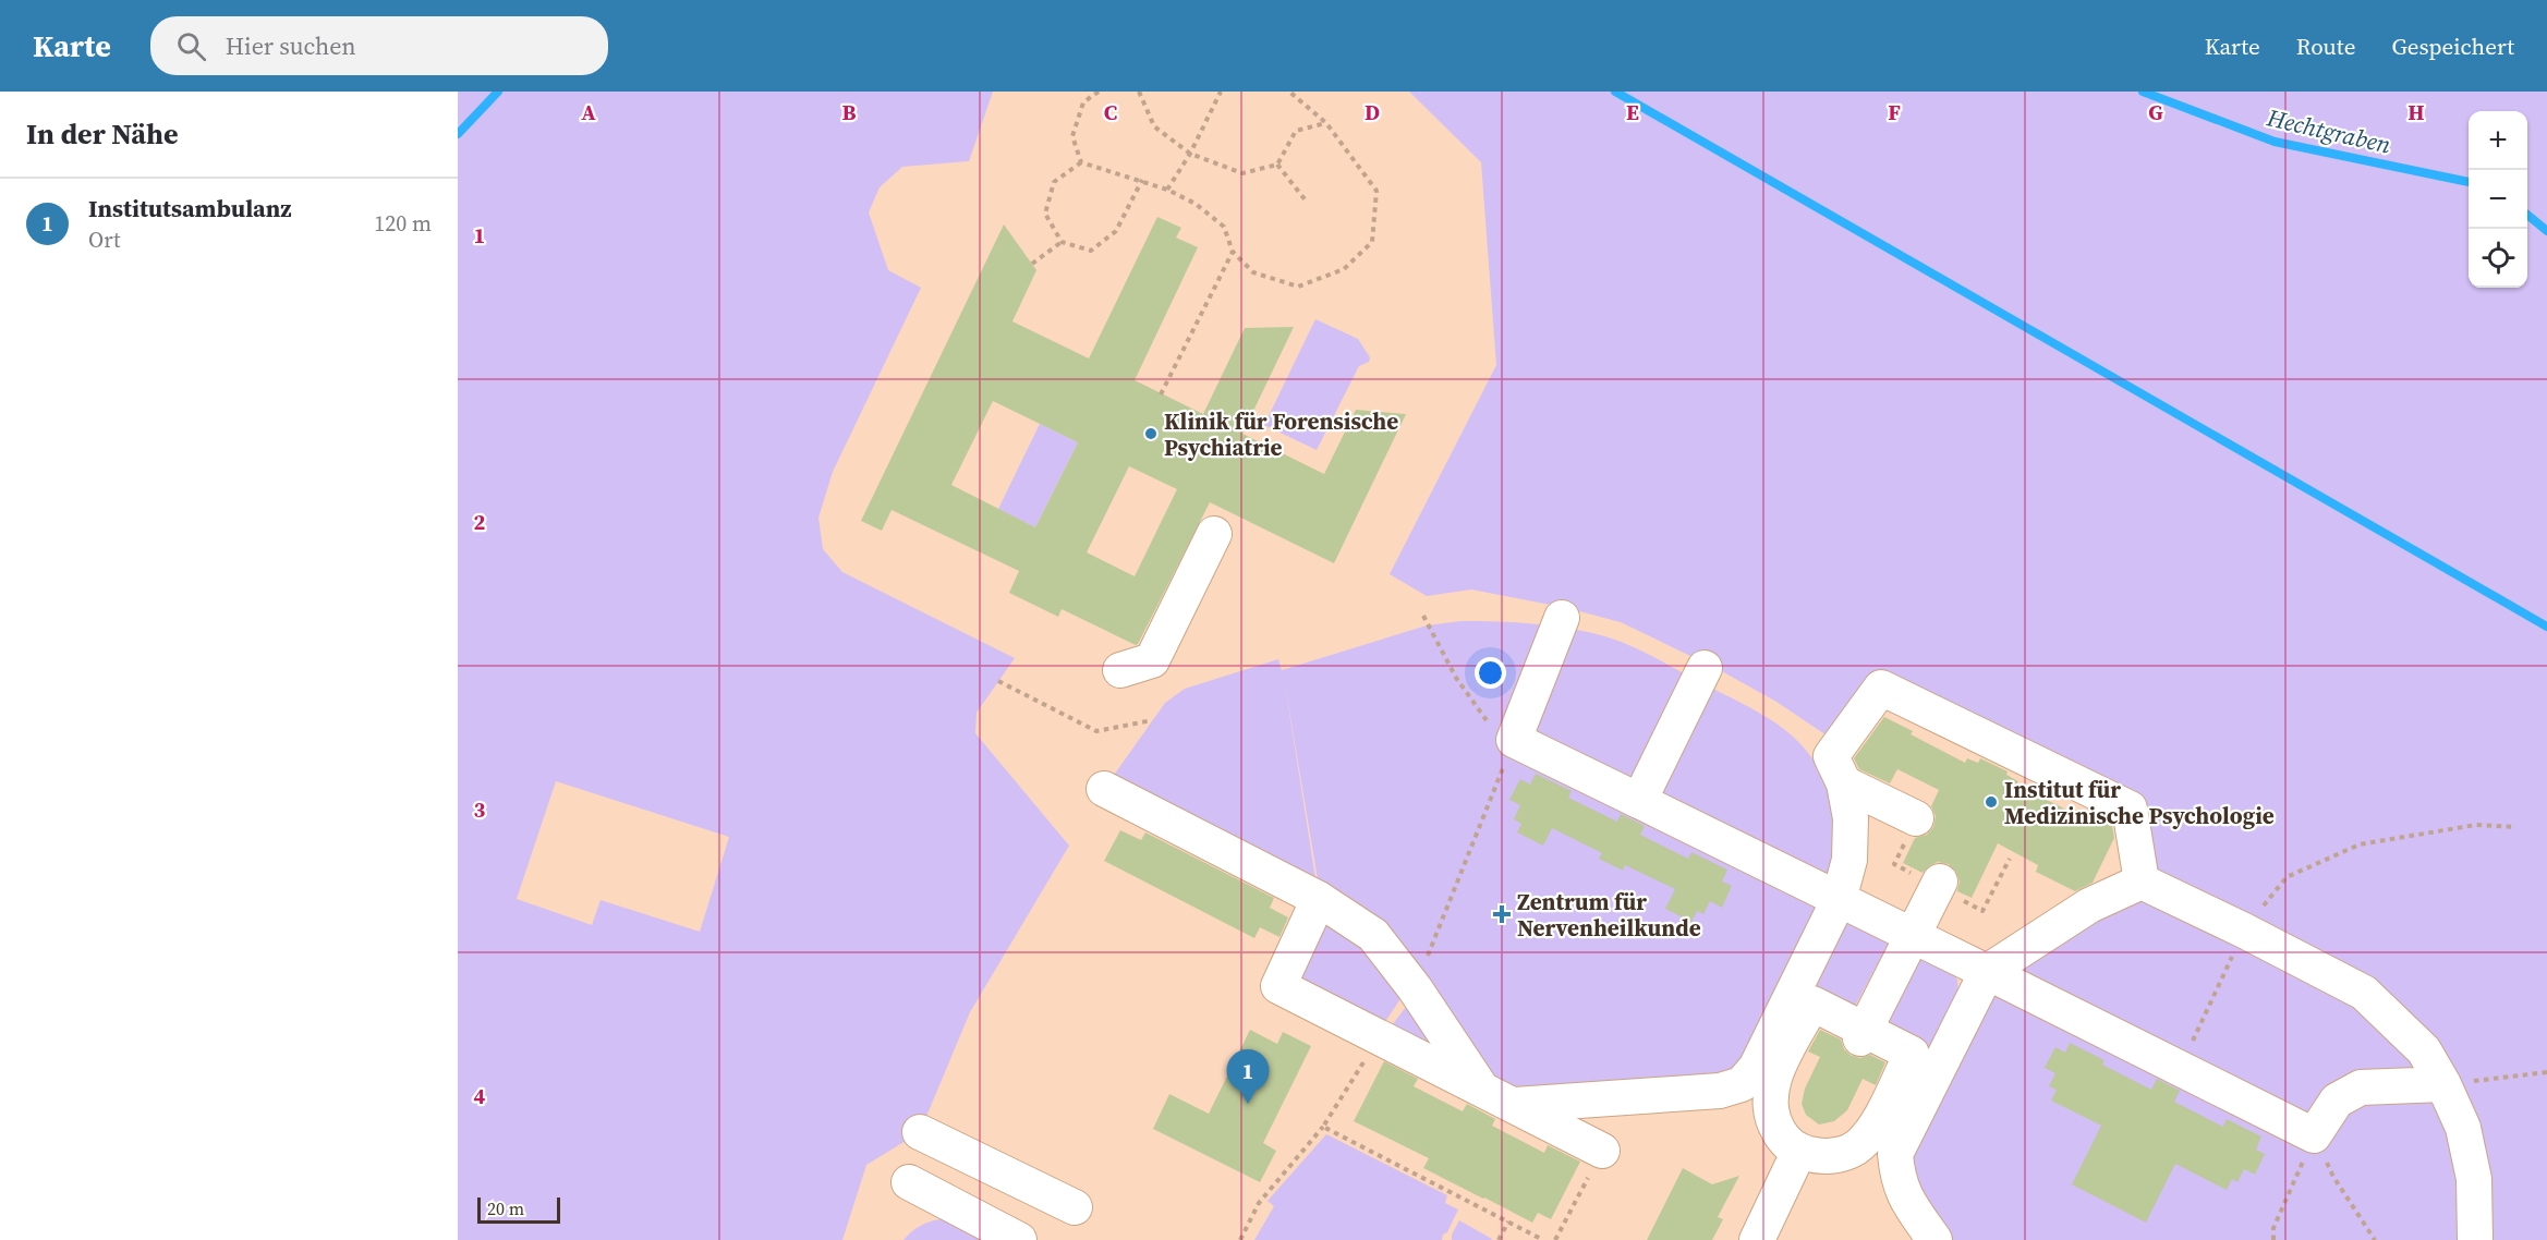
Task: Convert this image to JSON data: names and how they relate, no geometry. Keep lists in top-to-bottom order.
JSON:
{
  "water": ["Hechtgraben"],
  "places": {
    "other": ["Klinik für Forensische Psychiatrie", "Institut für Medizinische Psychologie"],
    "health": ["Zentrum für Nervenheilkunde"]
  },
  "scale_bar": "20 m",
  "page": {
    "header": "Karte",
    "search": "Hier suchen",
    "nav": ["Karte", "Route", "Gespeichert"],
    "heading": "In der Nähe",
    "map_buttons": ["+", "−"],
    "list": [
      {
        "mark": "1",
        "name": "Institutsambulanz",
        "note": "Ort",
        "value": "120 m"
      }
    ],
    "pins": "1",
    "scale": "20 m"
  },
  "grid": {
    "columns": [
      "A",
      "B",
      "C",
      "D",
      "E",
      "F",
      "G",
      "H"
    ],
    "rows": [
      "1",
      "2",
      "3",
      "4"
    ]
  }
}
